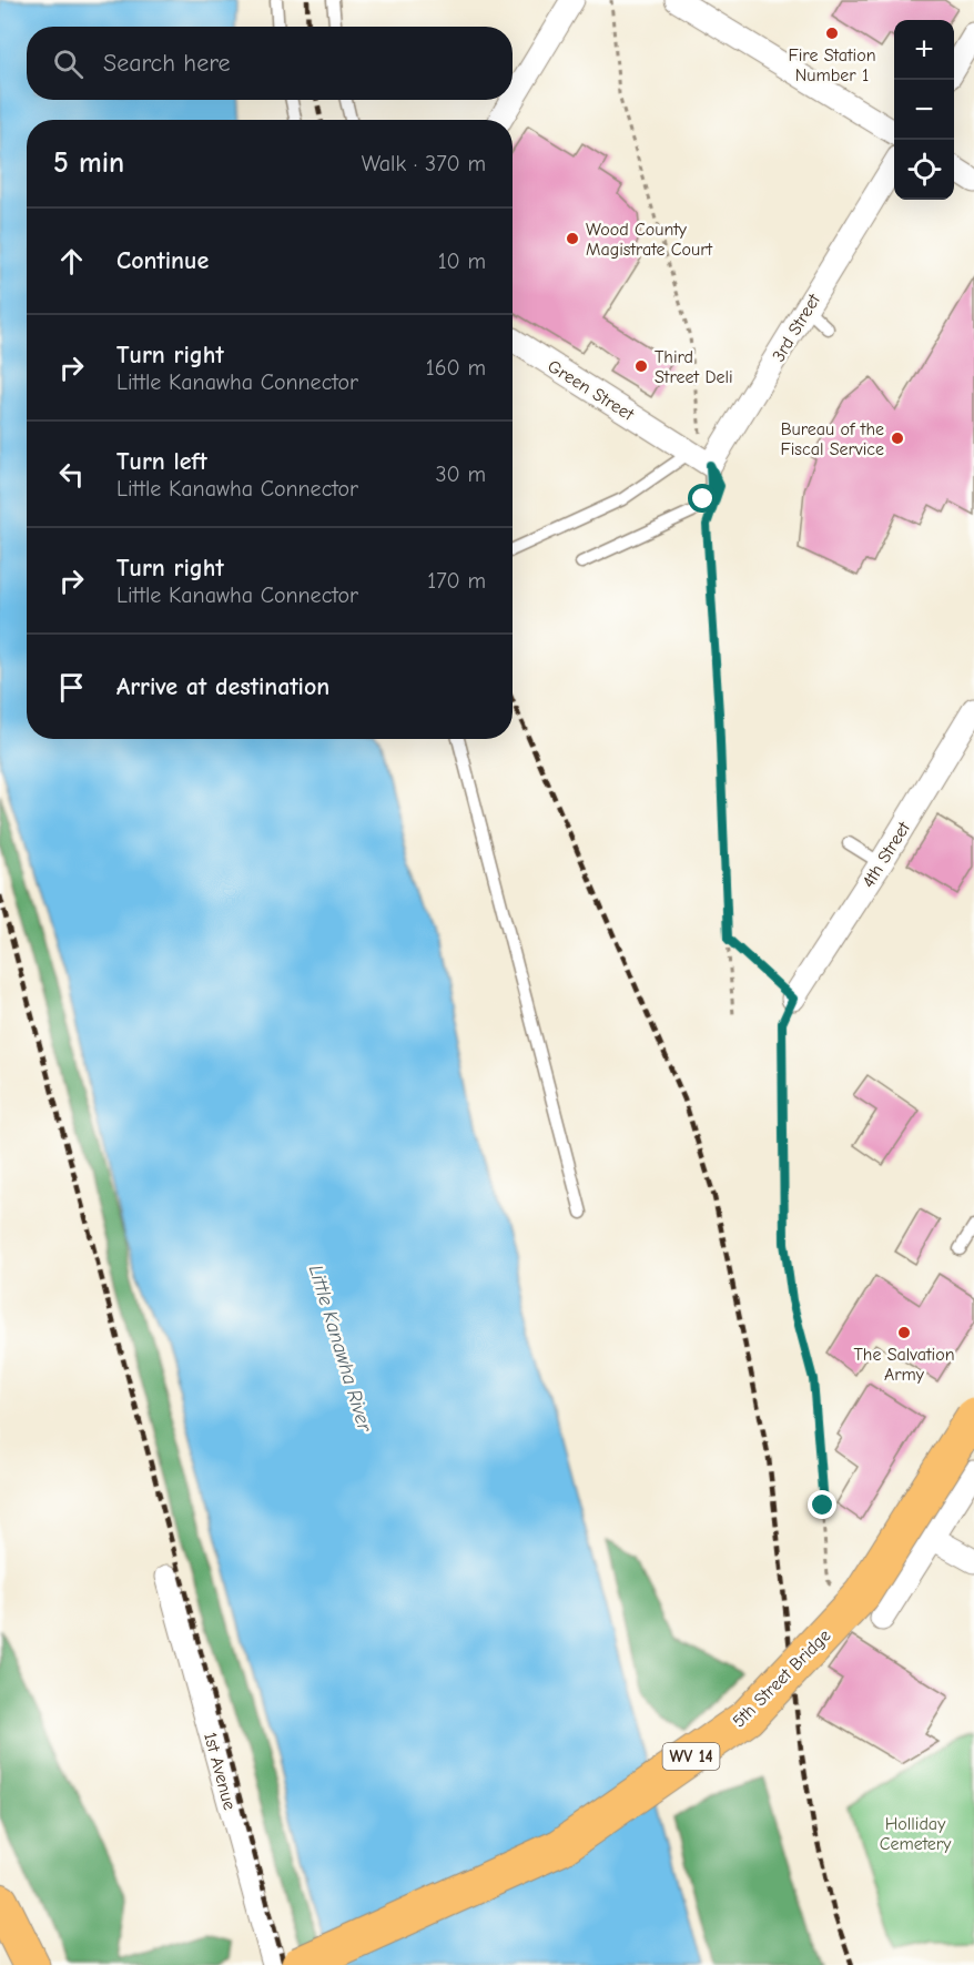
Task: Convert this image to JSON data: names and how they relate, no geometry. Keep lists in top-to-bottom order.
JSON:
{
  "streets": {
    "main road": ["5th Street Bridge", "WV 14"],
    "street": [
      "3rd Street",
      "Green Street",
      "4th Street",
      "1st Avenue"
    ]
  },
  "water": ["Little Kanawha River"],
  "parks": ["Holliday Cemetery"],
  "places": [
    "Fire Station Number 1",
    "Wood County Magistrate Court",
    "Third Street Deli",
    "Bureau of the Fiscal Service",
    "The Salvation Army"
  ],
  "page": {
    "map_buttons": ["+", "−"],
    "search": "Search here",
    "heading": ["5 min", "Walk · 370 m"],
    "list": [
      ["Continue", "10 m"],
      ["Turn right", "Little Kanawha Connector", "160 m"],
      ["Turn left", "Little Kanawha Connector", "30 m"],
      ["Turn right", "Little Kanawha Connector", "170 m"],
      "Arrive at destination"
    ]
  }
}
